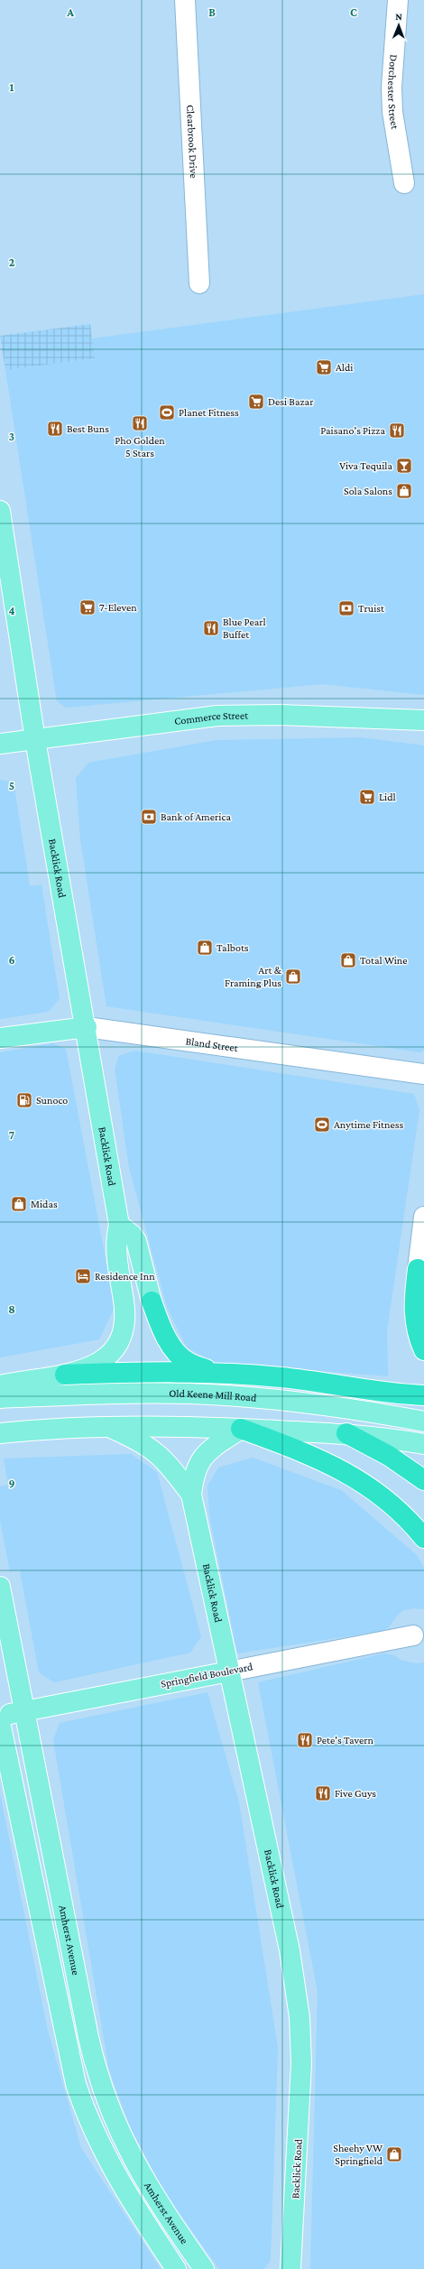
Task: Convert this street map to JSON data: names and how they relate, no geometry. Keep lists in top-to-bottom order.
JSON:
{
  "streets": {
    "main road": [
      "Commerce Street",
      "Backlick Road",
      "Bland Street",
      "Old Keene Mill Road",
      "Springfield Boulevard",
      "Amherst Avenue"
    ],
    "street": ["Dorchester Street", "Clearbrook Drive"]
  },
  "crossings": [
    ["Commerce Street", "Backlick Road"],
    ["Backlick Road", "Bland Street"],
    ["Backlick Road", "Springfield Boulevard"],
    ["Springfield Boulevard", "Amherst Avenue"]
  ],
  "places": {
    "supermarket": [
      "Aldi",
      "Desi Bazar",
      "7-Eleven",
      "Lidl"
    ],
    "sports": ["Planet Fitness", "Anytime Fitness"],
    "restaurant": [
      "Pho Golden 5 Stars",
      "Best Buns",
      "Paisano's Pizza",
      "Blue Pearl Buffet",
      "Pete's Tavern",
      "Five Guys"
    ],
    "bar": ["Viva Tequila"],
    "shop": [
      "Sola Salons",
      "Talbots",
      "Total Wine",
      "Art & Framing Plus",
      "Midas",
      "Sheehy VW Springfield"
    ],
    "bank": ["Truist", "Bank of America"],
    "fuel station": ["Sunoco"],
    "hotel": ["Residence Inn"]
  },
  "north": "top",
  "grid": {
    "columns": ["A", "B", "C"],
    "rows": [
      "1",
      "2",
      "3",
      "4",
      "5",
      "6",
      "7",
      "8",
      "9"
    ]
  }
}
